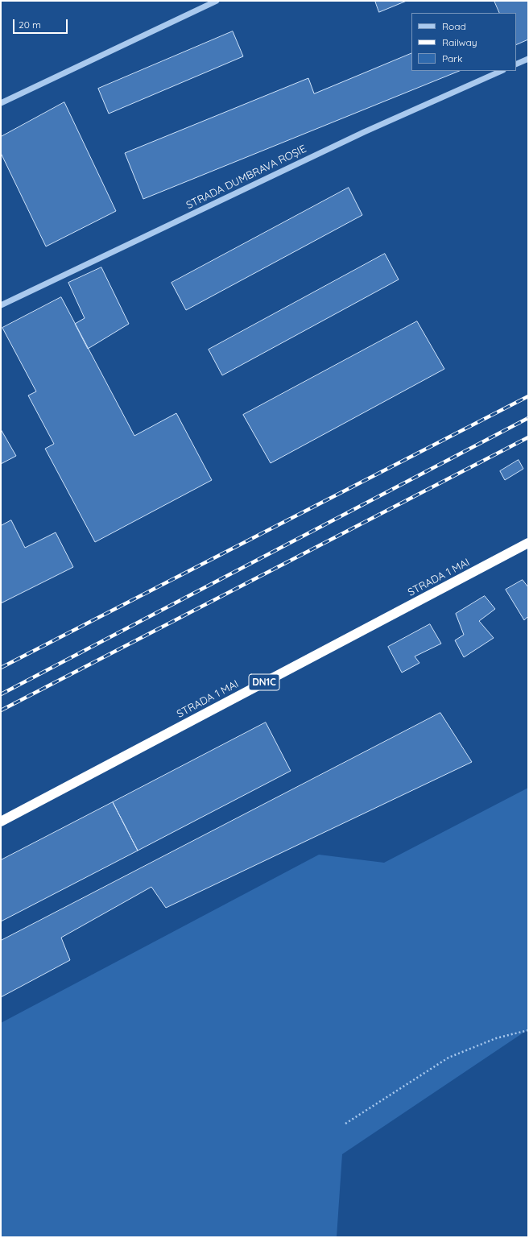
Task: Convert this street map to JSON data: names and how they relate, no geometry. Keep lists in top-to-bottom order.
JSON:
{
  "streets": {
    "highway": ["STRADA 1 MAI", "DN1C"],
    "lane": ["STRADA DUMBRAVA ROȘIE"]
  },
  "legend": ["Road", "Railway", "Park"],
  "scale_bar": "20 m"
}
